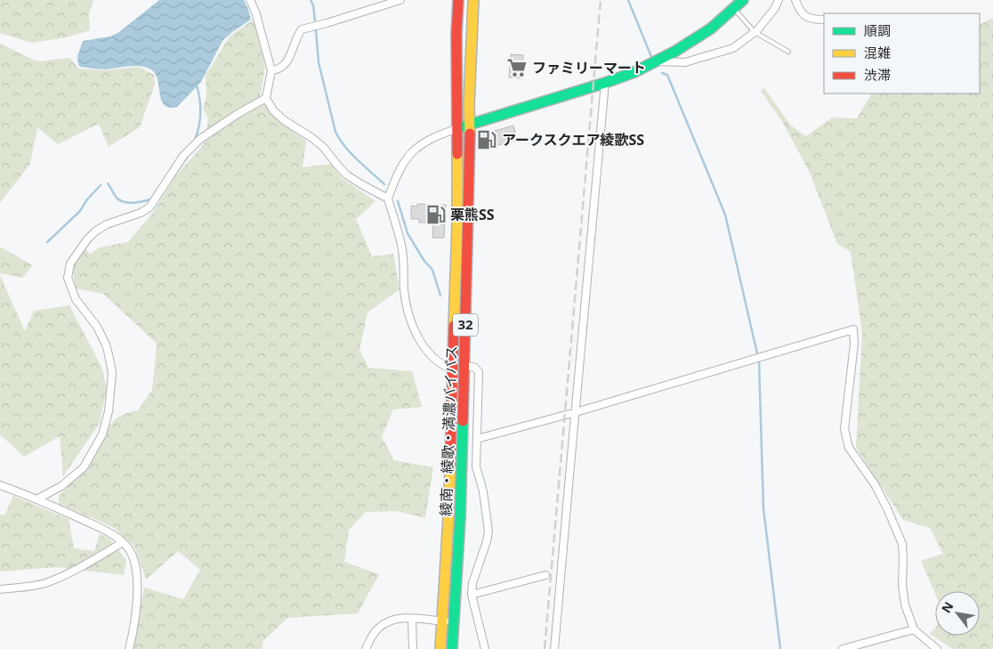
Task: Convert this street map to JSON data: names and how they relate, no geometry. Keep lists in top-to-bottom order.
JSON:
{
  "streets": {
    "main road": ["32", "綾南・綾歌・満濃バイパス"]
  },
  "places": {
    "supermarket": ["ファミリーマート"],
    "fuel station": ["アークスクエア綾歌SS", "栗熊SS"]
  },
  "legend": ["順調", "混雑", "渋滞"],
  "north": "top left"
}
